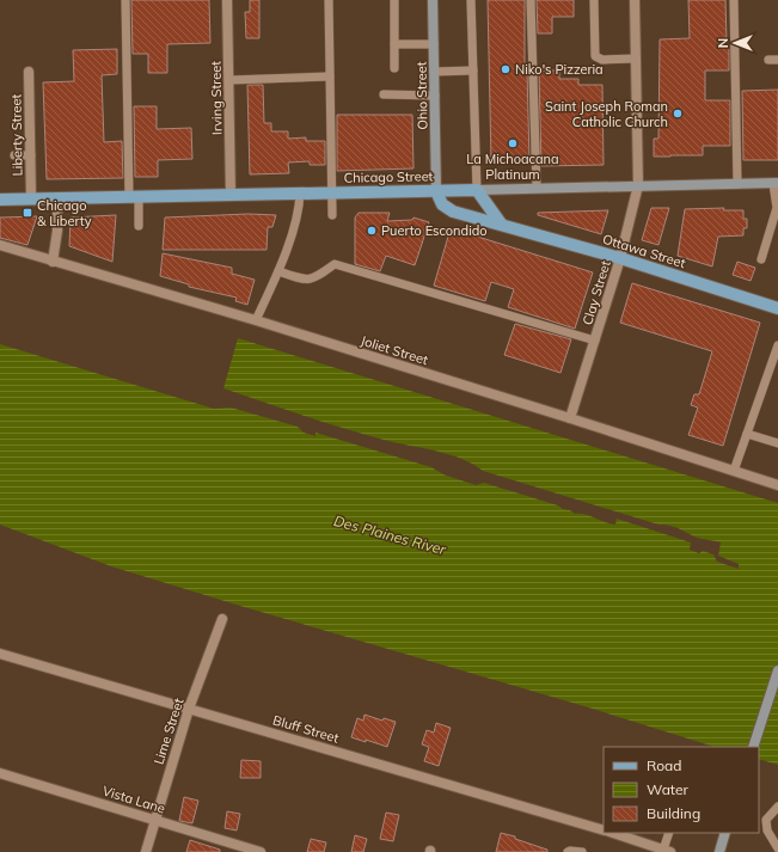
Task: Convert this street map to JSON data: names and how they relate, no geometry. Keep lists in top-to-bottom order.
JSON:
{
  "streets": {
    "main road": ["Chicago Street", "Ottawa Street"],
    "street": [
      "Ohio Street",
      "Irving Street",
      "Liberty Street",
      "Clay Street",
      "Joliet Street",
      "Bluff Street",
      "Lime Street",
      "Vista Lane"
    ]
  },
  "crossings": [
    ["Ohio Street", "Chicago Street"],
    ["Ohio Street", "Ottawa Street"],
    ["Irving Street", "Chicago Street"],
    ["Liberty Street", "Chicago Street"],
    ["Chicago Street", "Ottawa Street"],
    ["Chicago Street", "Clay Street"],
    ["Ottawa Street", "Clay Street"],
    ["Clay Street", "Joliet Street"],
    ["Bluff Street", "Lime Street"],
    ["Lime Street", "Vista Lane"]
  ],
  "water": ["Des Plaines River"],
  "places": {
    "other": [
      "Niko's Pizzeria",
      "Saint Joseph Roman Catholic Church",
      "La Michoacana Platinum",
      "Puerto Escondido"
    ],
    "transit": ["Chicago & Liberty"]
  },
  "legend": ["Road", "Water", "Building"],
  "north": "left"
}
